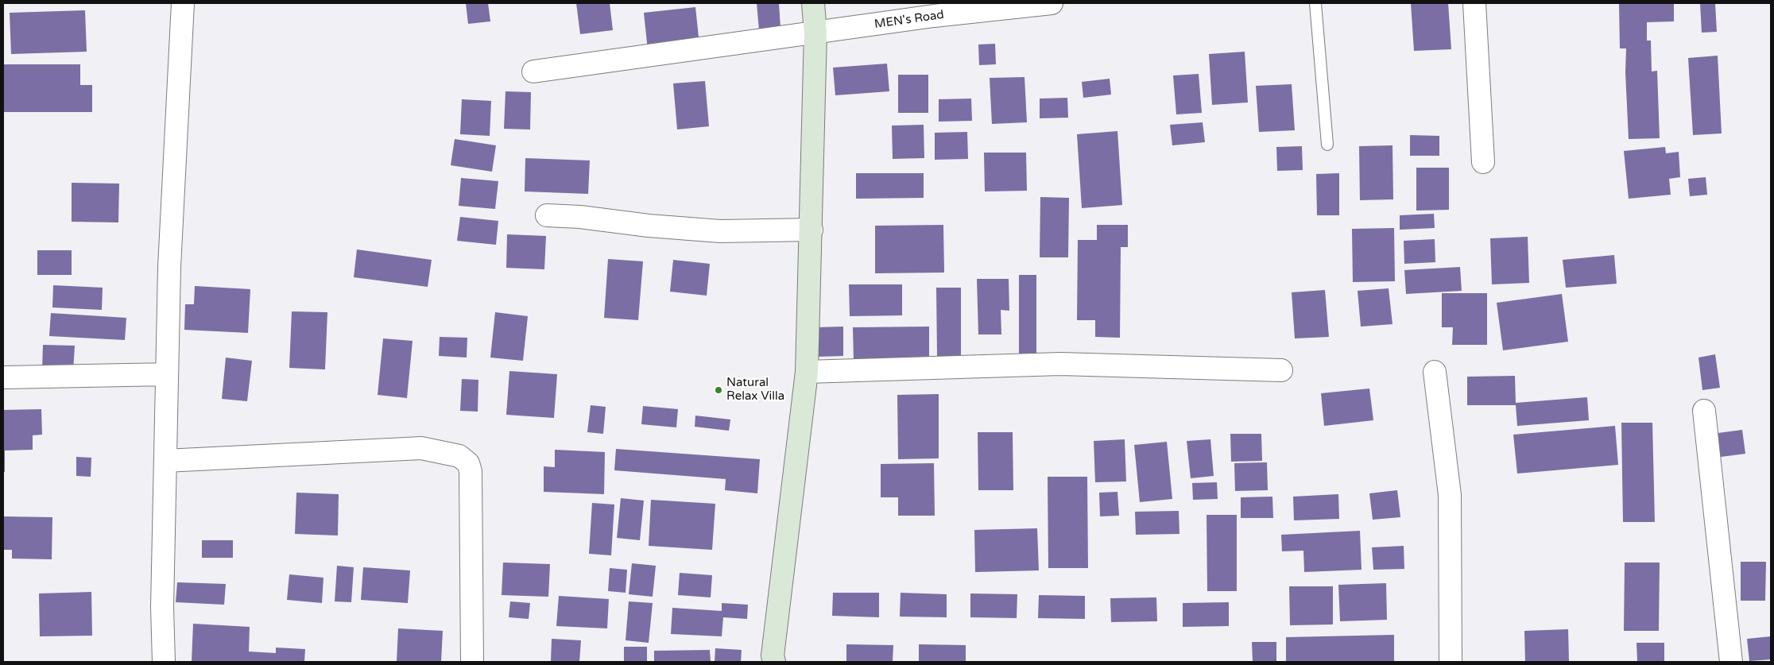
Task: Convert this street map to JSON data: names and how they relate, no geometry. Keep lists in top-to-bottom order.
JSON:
{
  "streets": {
    "street": ["MEN's Road"]
  },
  "places": ["Natural Relax Villa"]
}
